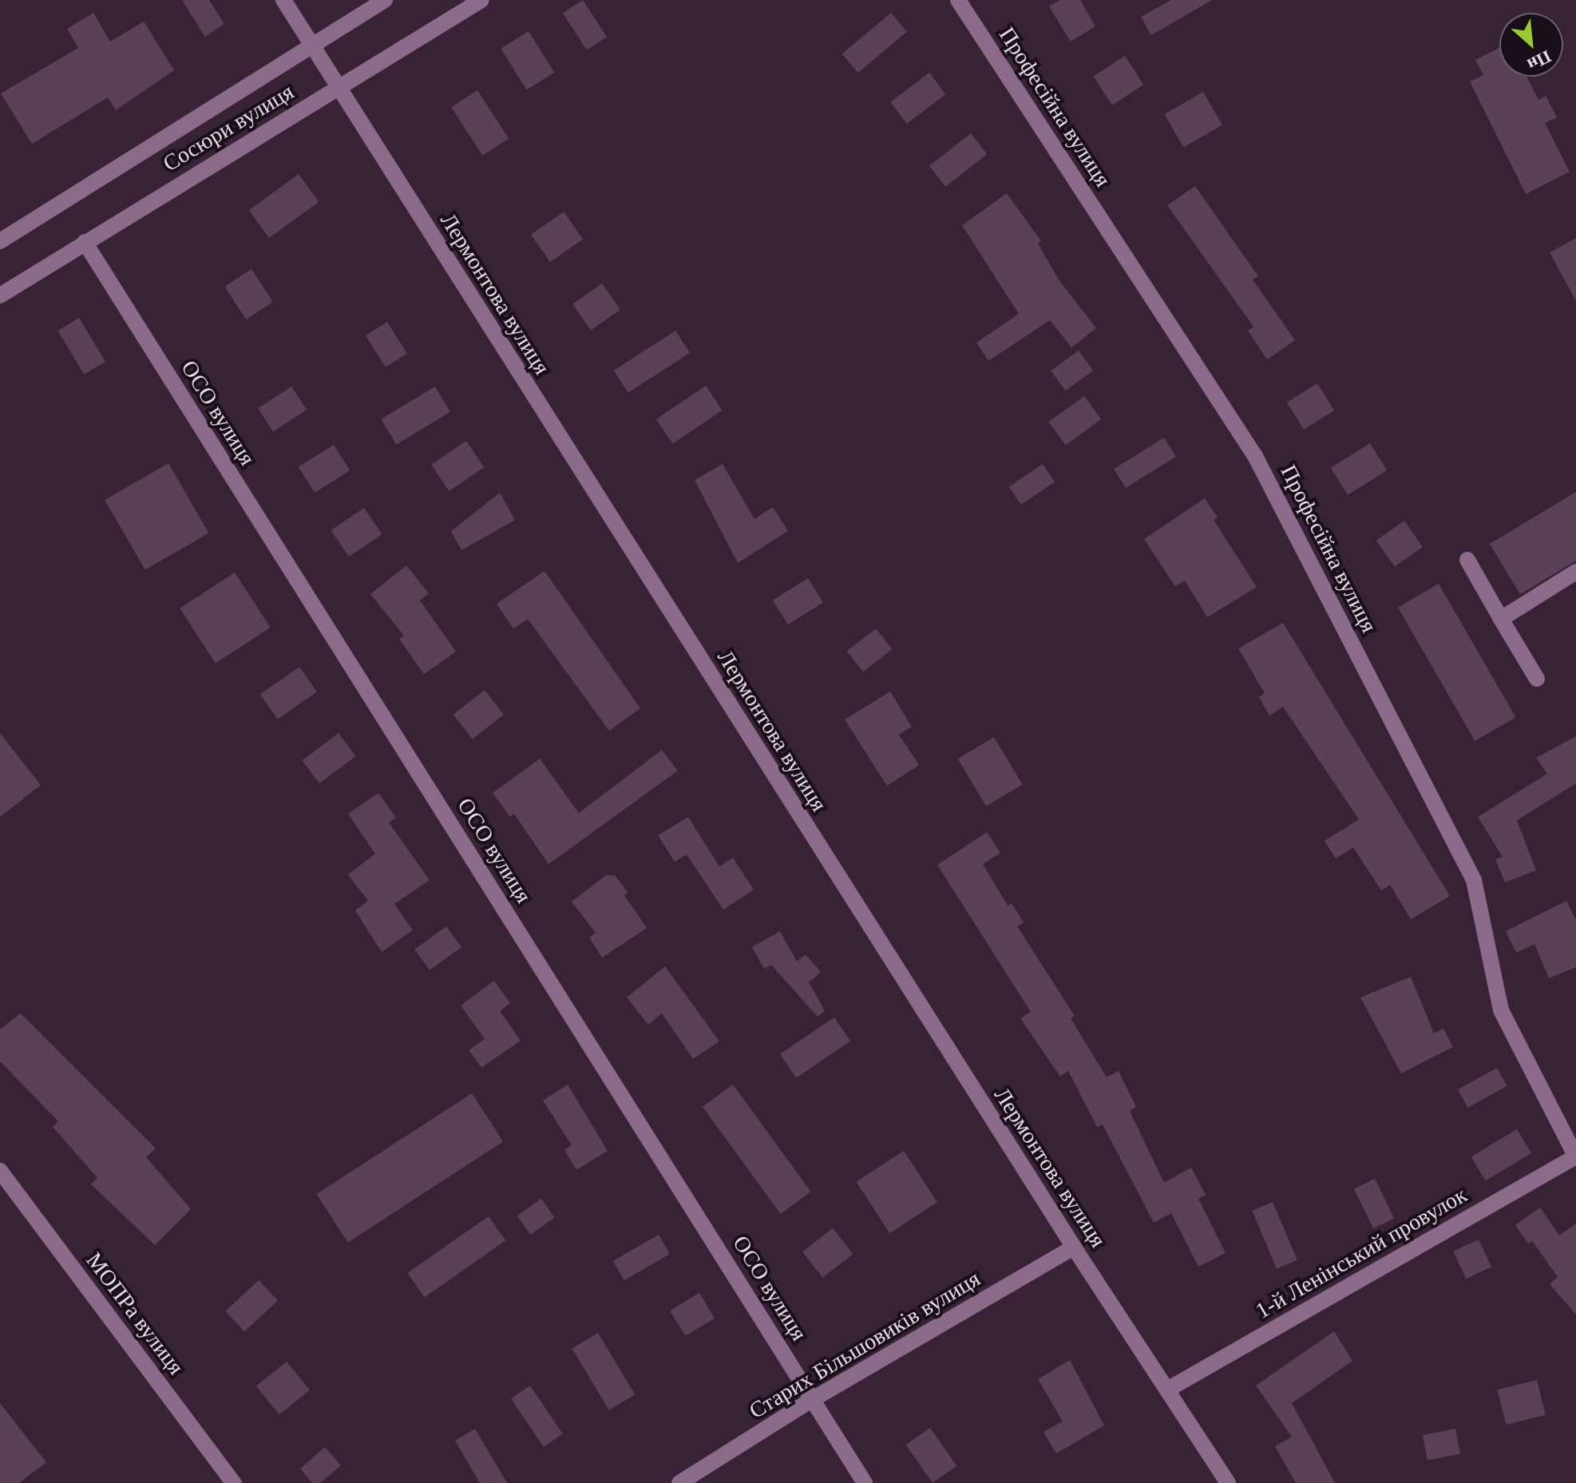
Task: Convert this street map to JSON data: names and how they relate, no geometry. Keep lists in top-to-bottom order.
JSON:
{
  "streets": {
    "street": [
      "Професійна вулиця",
      "Сосюри вулиця",
      "Лермонтова вулиця",
      "ОСО вулиця",
      "1-й Ленінський провулок",
      "МОПРа вулиця",
      "Старих Більшовиків вулиця"
    ]
  },
  "crossings": [
    ["Професійна вулиця", "1-й Ленінський провулок"],
    ["Сосюри вулиця", "Лермонтова вулиця"],
    ["Сосюри вулиця", "ОСО вулиця"],
    ["Лермонтова вулиця", "1-й Ленінський провулок"],
    ["Лермонтова вулиця", "Старих Більшовиків вулиця"],
    ["ОСО вулиця", "Старих Більшовиків вулиця"]
  ],
  "north": "bottom right"
}
